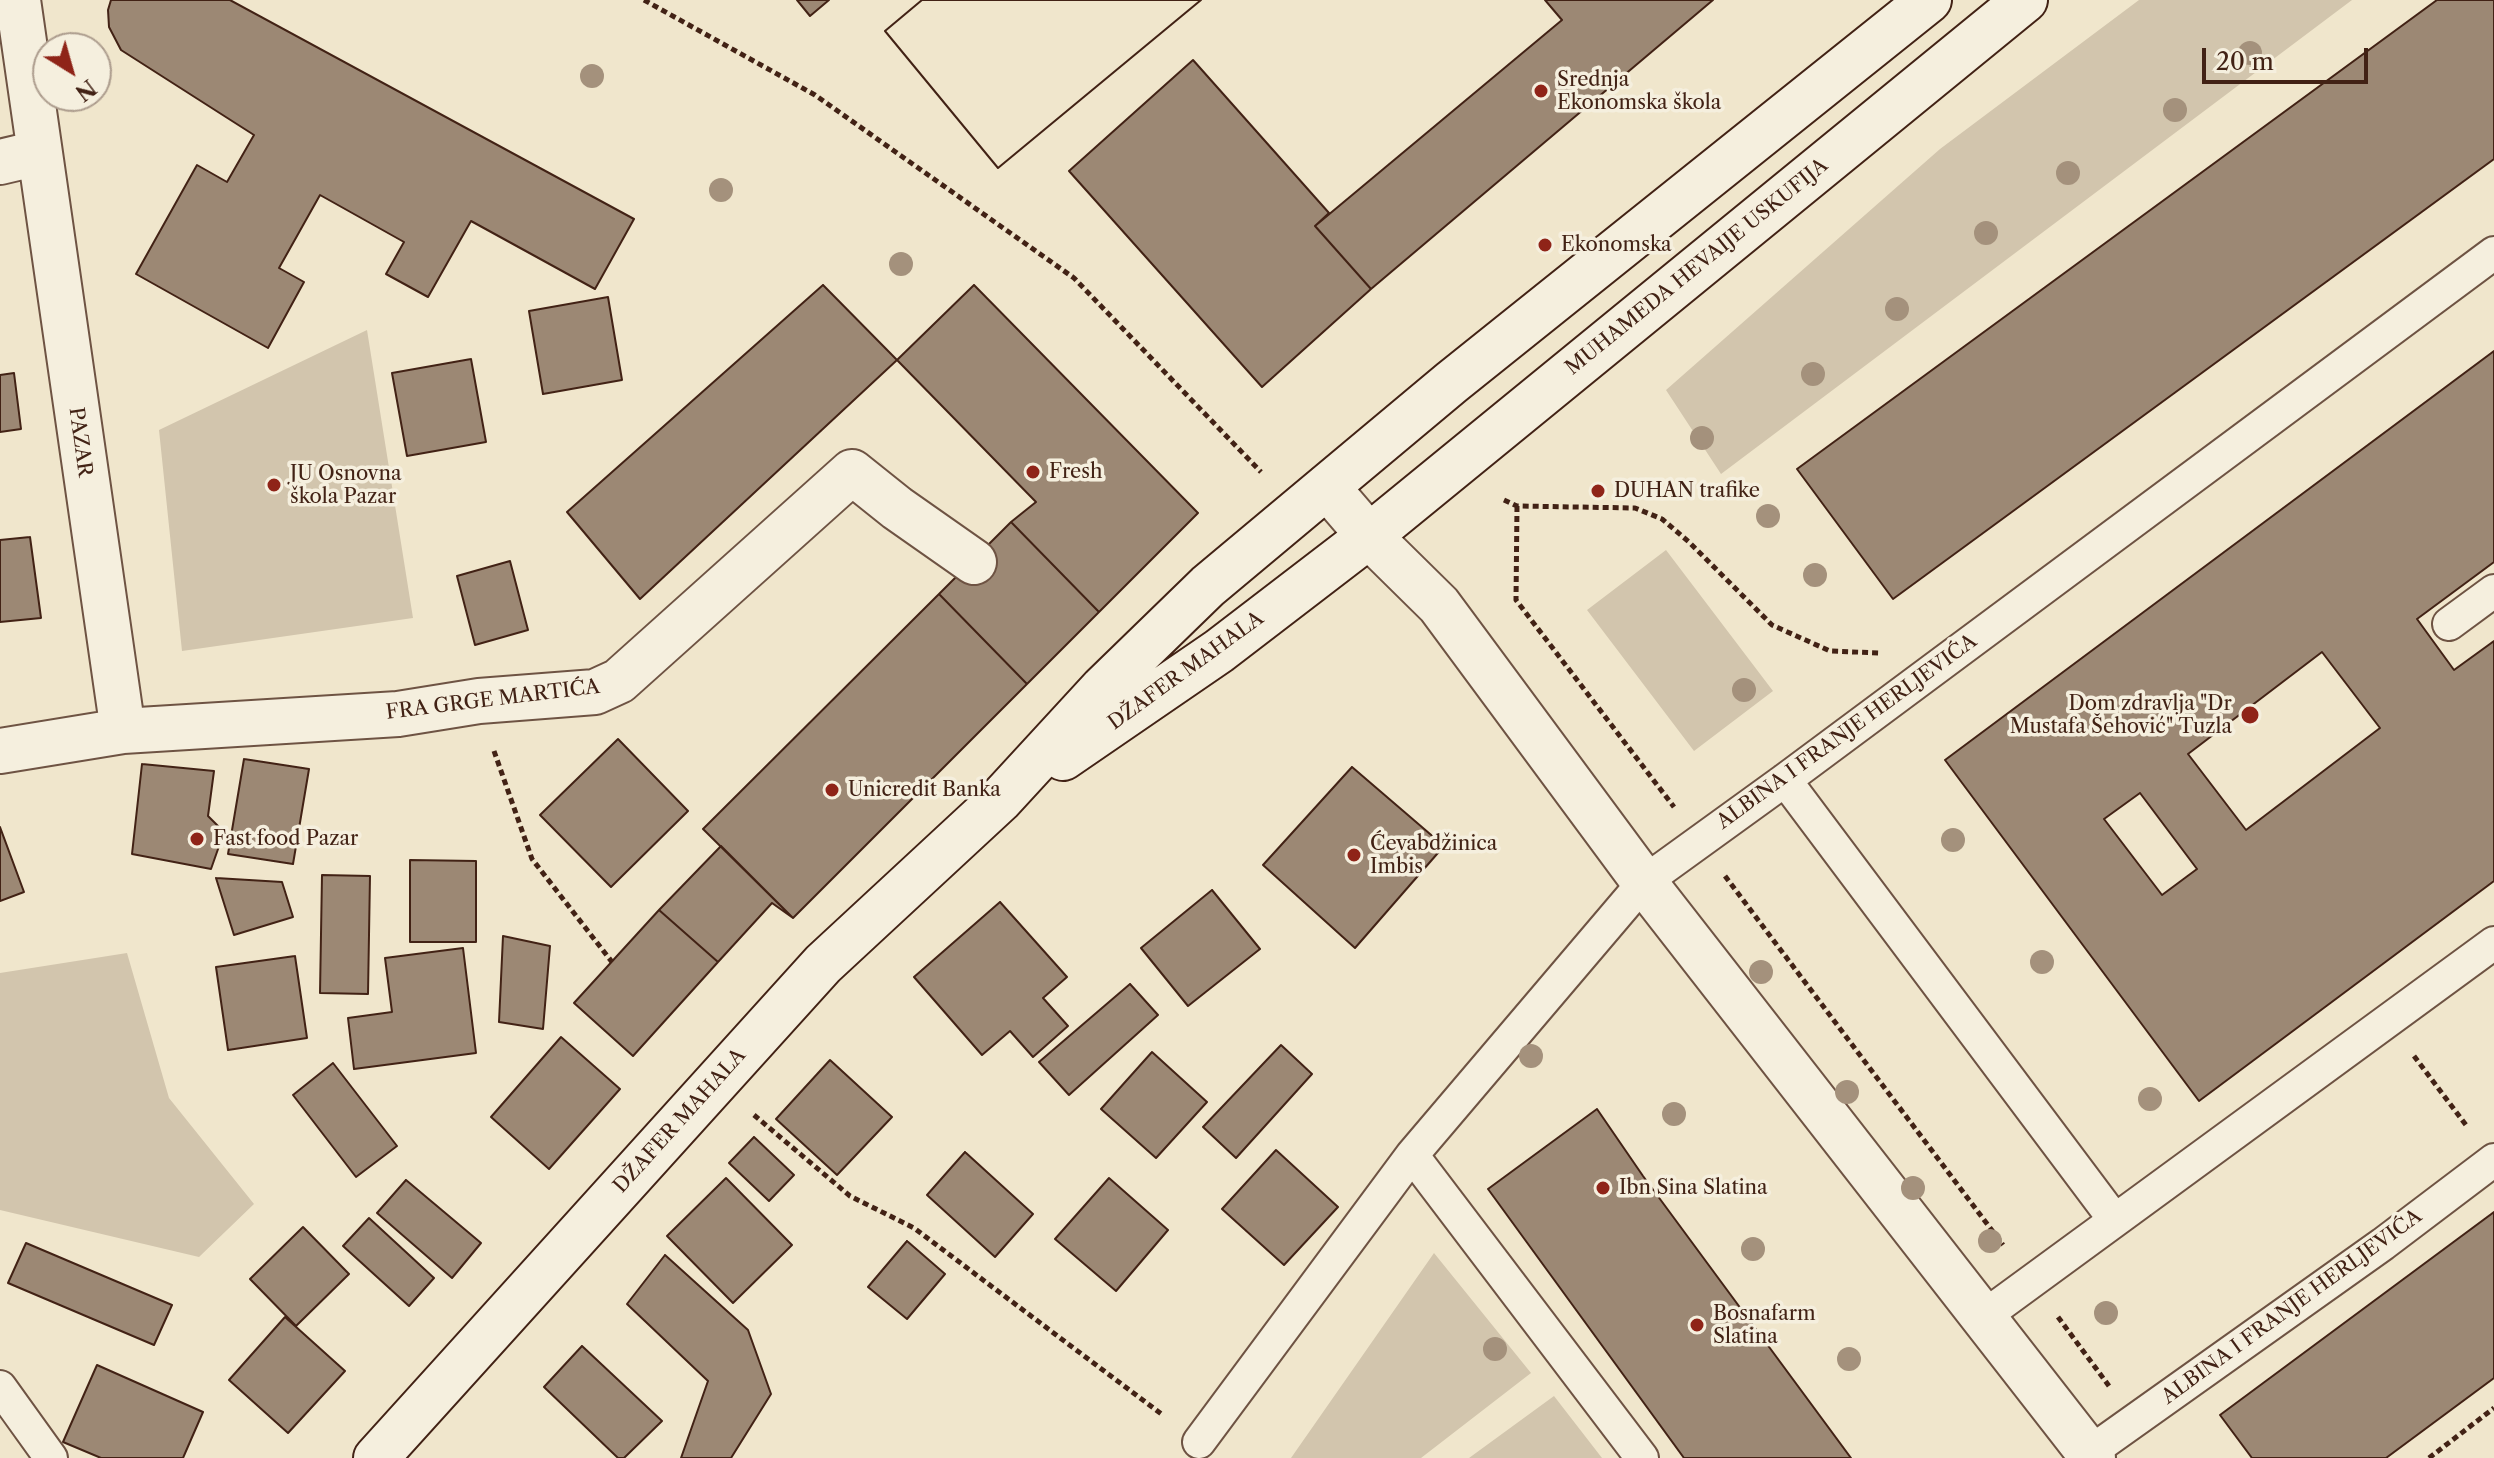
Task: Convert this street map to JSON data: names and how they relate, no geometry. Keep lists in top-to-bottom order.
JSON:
{
  "streets": {
    "main road": [
      "MUHAMEDA HEVAIJE USKUFIJA",
      "PAZAR",
      "DŽAFER MAHALA",
      "FRA GRGE MARTIĆA",
      "ALBINA I FRANJE HERLJEVIĆA"
    ]
  },
  "crossings": [
    ["MUHAMEDA HEVAIJE USKUFIJA", "DŽAFER MAHALA"],
    ["PAZAR", "FRA GRGE MARTIĆA"]
  ],
  "places": [
    "Srednja Ekonomska škola",
    "Ekonomska",
    "Fresh",
    "JU Osnovna škola Pazar",
    "DUHAN trafike",
    "Dom zdravlja \"Dr Mustafa Šehović\" Tuzla",
    "Unicredit Banka",
    "Fast food Pazar",
    "Ćevabdžinica Imbis",
    "Ibn Sina Slatina",
    "Bosnafarm Slatina"
  ],
  "scale_bar": "20 m",
  "north": "bottom right"
}
